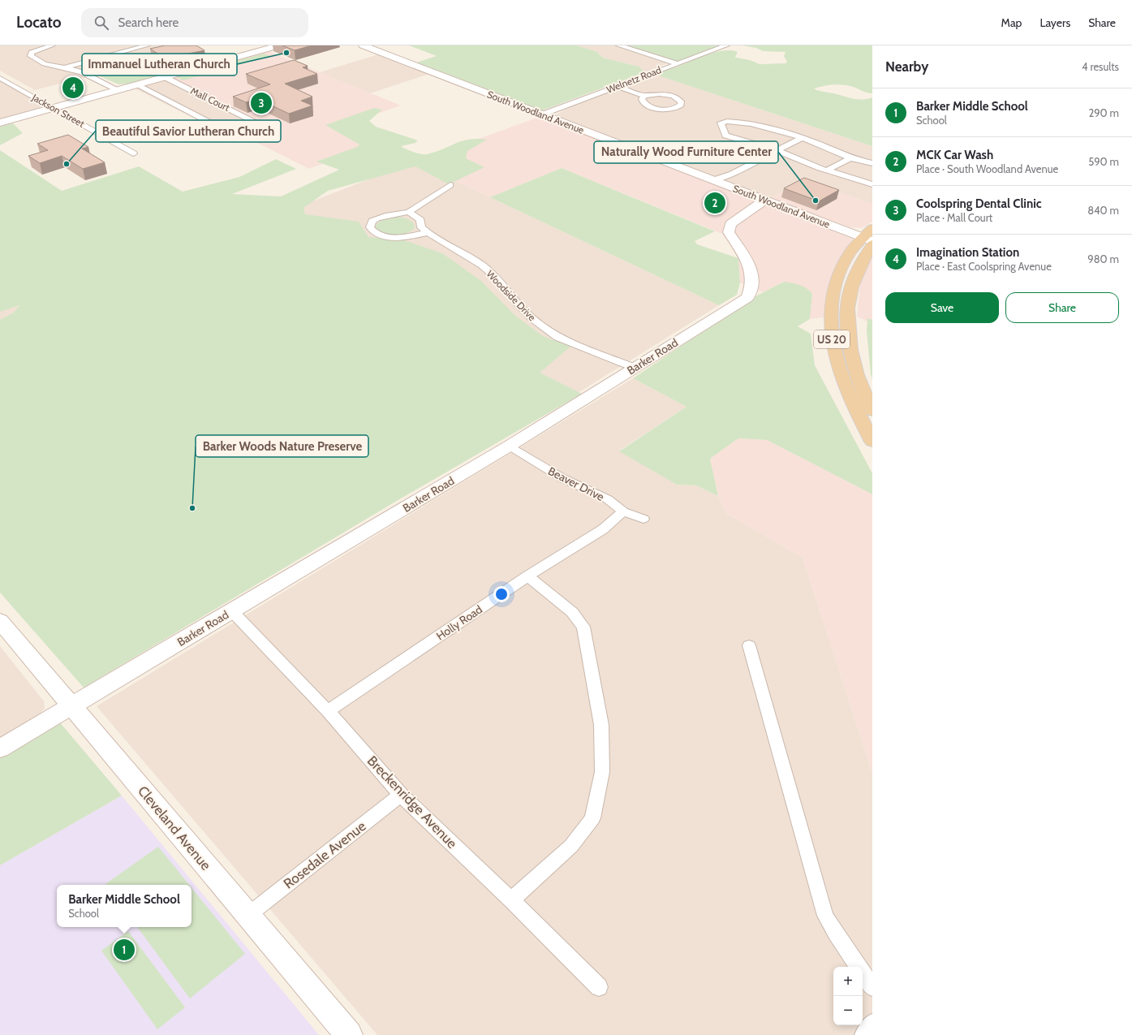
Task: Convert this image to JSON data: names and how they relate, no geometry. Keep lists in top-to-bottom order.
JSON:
{
  "streets": {
    "main road": ["US 20"],
    "street": [
      "Welnetz Road",
      "Mall Court",
      "Jackson Street",
      "South Woodland Avenue",
      "Woodside Drive",
      "Barker Road",
      "Beaver Drive",
      "Holly Road",
      "Breckenridge Avenue",
      "Cleveland Avenue",
      "Rosedale Avenue"
    ]
  },
  "crossings": [
    ["Welnetz Road", "South Woodland Avenue"],
    ["South Woodland Avenue", "US 20"],
    ["South Woodland Avenue", "Barker Road"],
    ["Woodside Drive", "Barker Road"],
    ["Barker Road", "Beaver Drive"],
    ["Barker Road", "Breckenridge Avenue"],
    ["Barker Road", "Cleveland Avenue"],
    ["Beaver Drive", "Holly Road"],
    ["Holly Road", "Breckenridge Avenue"],
    ["Breckenridge Avenue", "Rosedale Avenue"],
    ["Cleveland Avenue", "Rosedale Avenue"]
  ],
  "places": [
    "Immanuel Lutheran Church",
    "Beautiful Savior Lutheran Church",
    "Naturally Wood Furniture Center",
    "Barker Woods Nature Preserve"
  ],
  "page": {
    "header": "Locato",
    "search": "Search here",
    "nav": ["Map", "Layers", "Share"],
    "heading": ["Nearby", "4 results"],
    "pins": [
      "4",
      "3",
      "2",
      "1"
    ],
    "list": [
      {
        "mark": "1",
        "name": "Barker Middle School",
        "note": "School",
        "value": "290 m"
      },
      {
        "mark": "2",
        "name": "MCK Car Wash",
        "note": "Place · South Woodland Avenue",
        "value": "590 m"
      },
      {
        "mark": "3",
        "name": "Coolspring Dental Clinic",
        "note": "Place · Mall Court",
        "value": "840 m"
      },
      {
        "mark": "4",
        "name": "Imagination Station",
        "note": "Place · East Coolspring Avenue",
        "value": "980 m"
      }
    ],
    "buttons": ["Save", "Share"],
    "popup": ["Barker Middle School", "School"],
    "map_buttons": ["+", "−"]
  }
}
